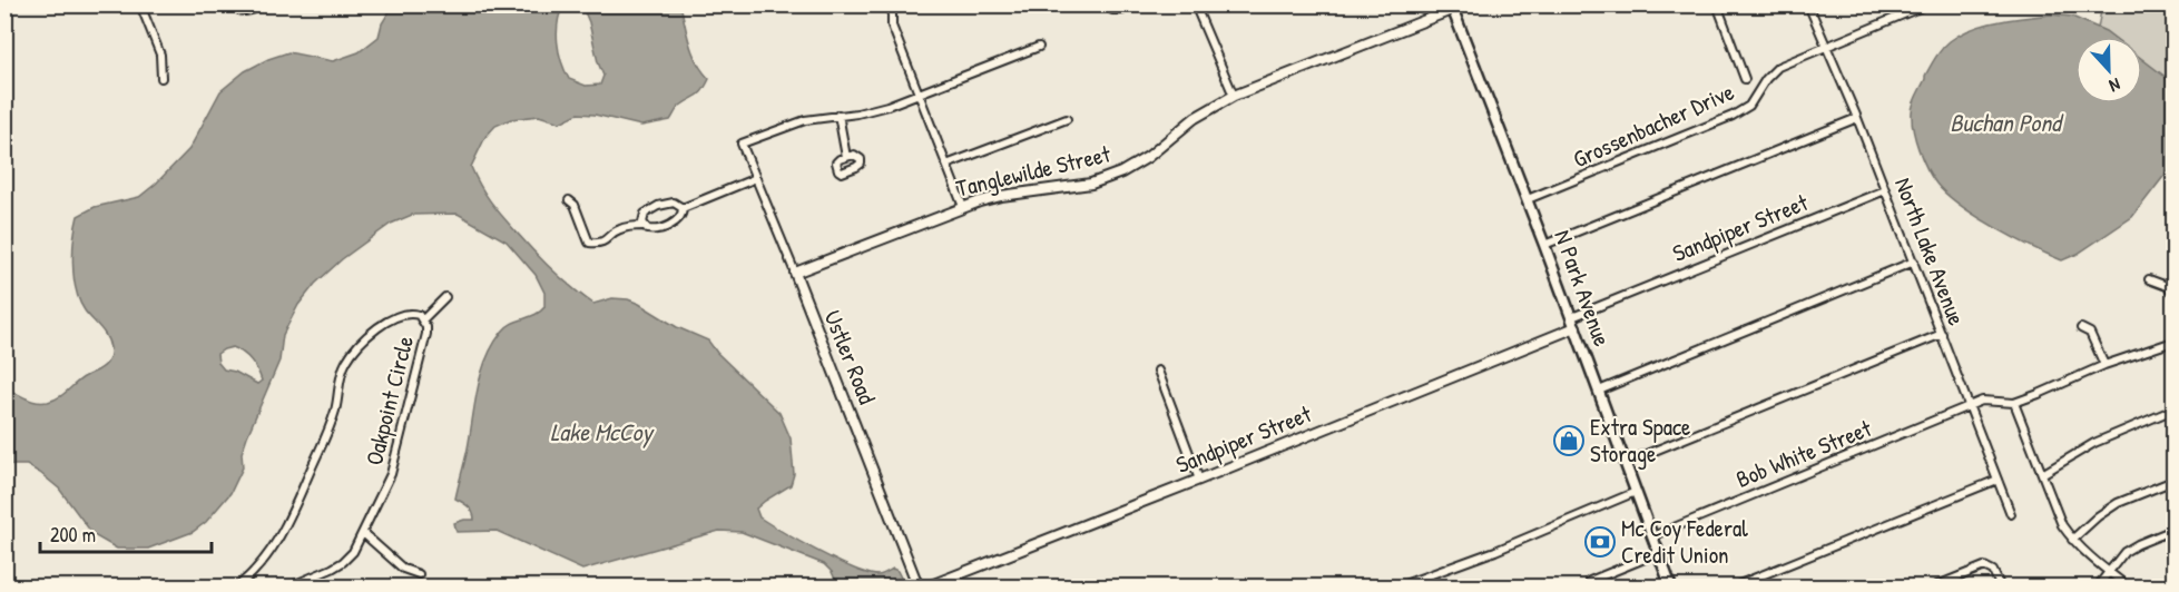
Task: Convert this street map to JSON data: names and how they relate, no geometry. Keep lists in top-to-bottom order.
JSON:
{
  "streets": {
    "main road": ["N Park Avenue"],
    "street": [
      "Grossenbacher Drive",
      "Tanglewilde Street",
      "Sandpiper Street",
      "North Lake Avenue",
      "Ustler Road",
      "Oakpoint Circle",
      "Bob White Street"
    ]
  },
  "crossings": [
    ["Grossenbacher Drive", "North Lake Avenue"],
    ["Grossenbacher Drive", "N Park Avenue"],
    ["Tanglewilde Street", "N Park Avenue"],
    ["Tanglewilde Street", "Ustler Road"],
    ["Sandpiper Street", "North Lake Avenue"],
    ["Sandpiper Street", "N Park Avenue"],
    ["North Lake Avenue", "Bob White Street"],
    ["N Park Avenue", "Bob White Street"]
  ],
  "water": ["Buchan Pond", "Lake McCoy"],
  "places": {
    "shop": ["Extra Space Storage"],
    "bank": ["Mc Coy Federal Credit Union"]
  },
  "scale_bar": "200 m",
  "north": "bottom"
}
